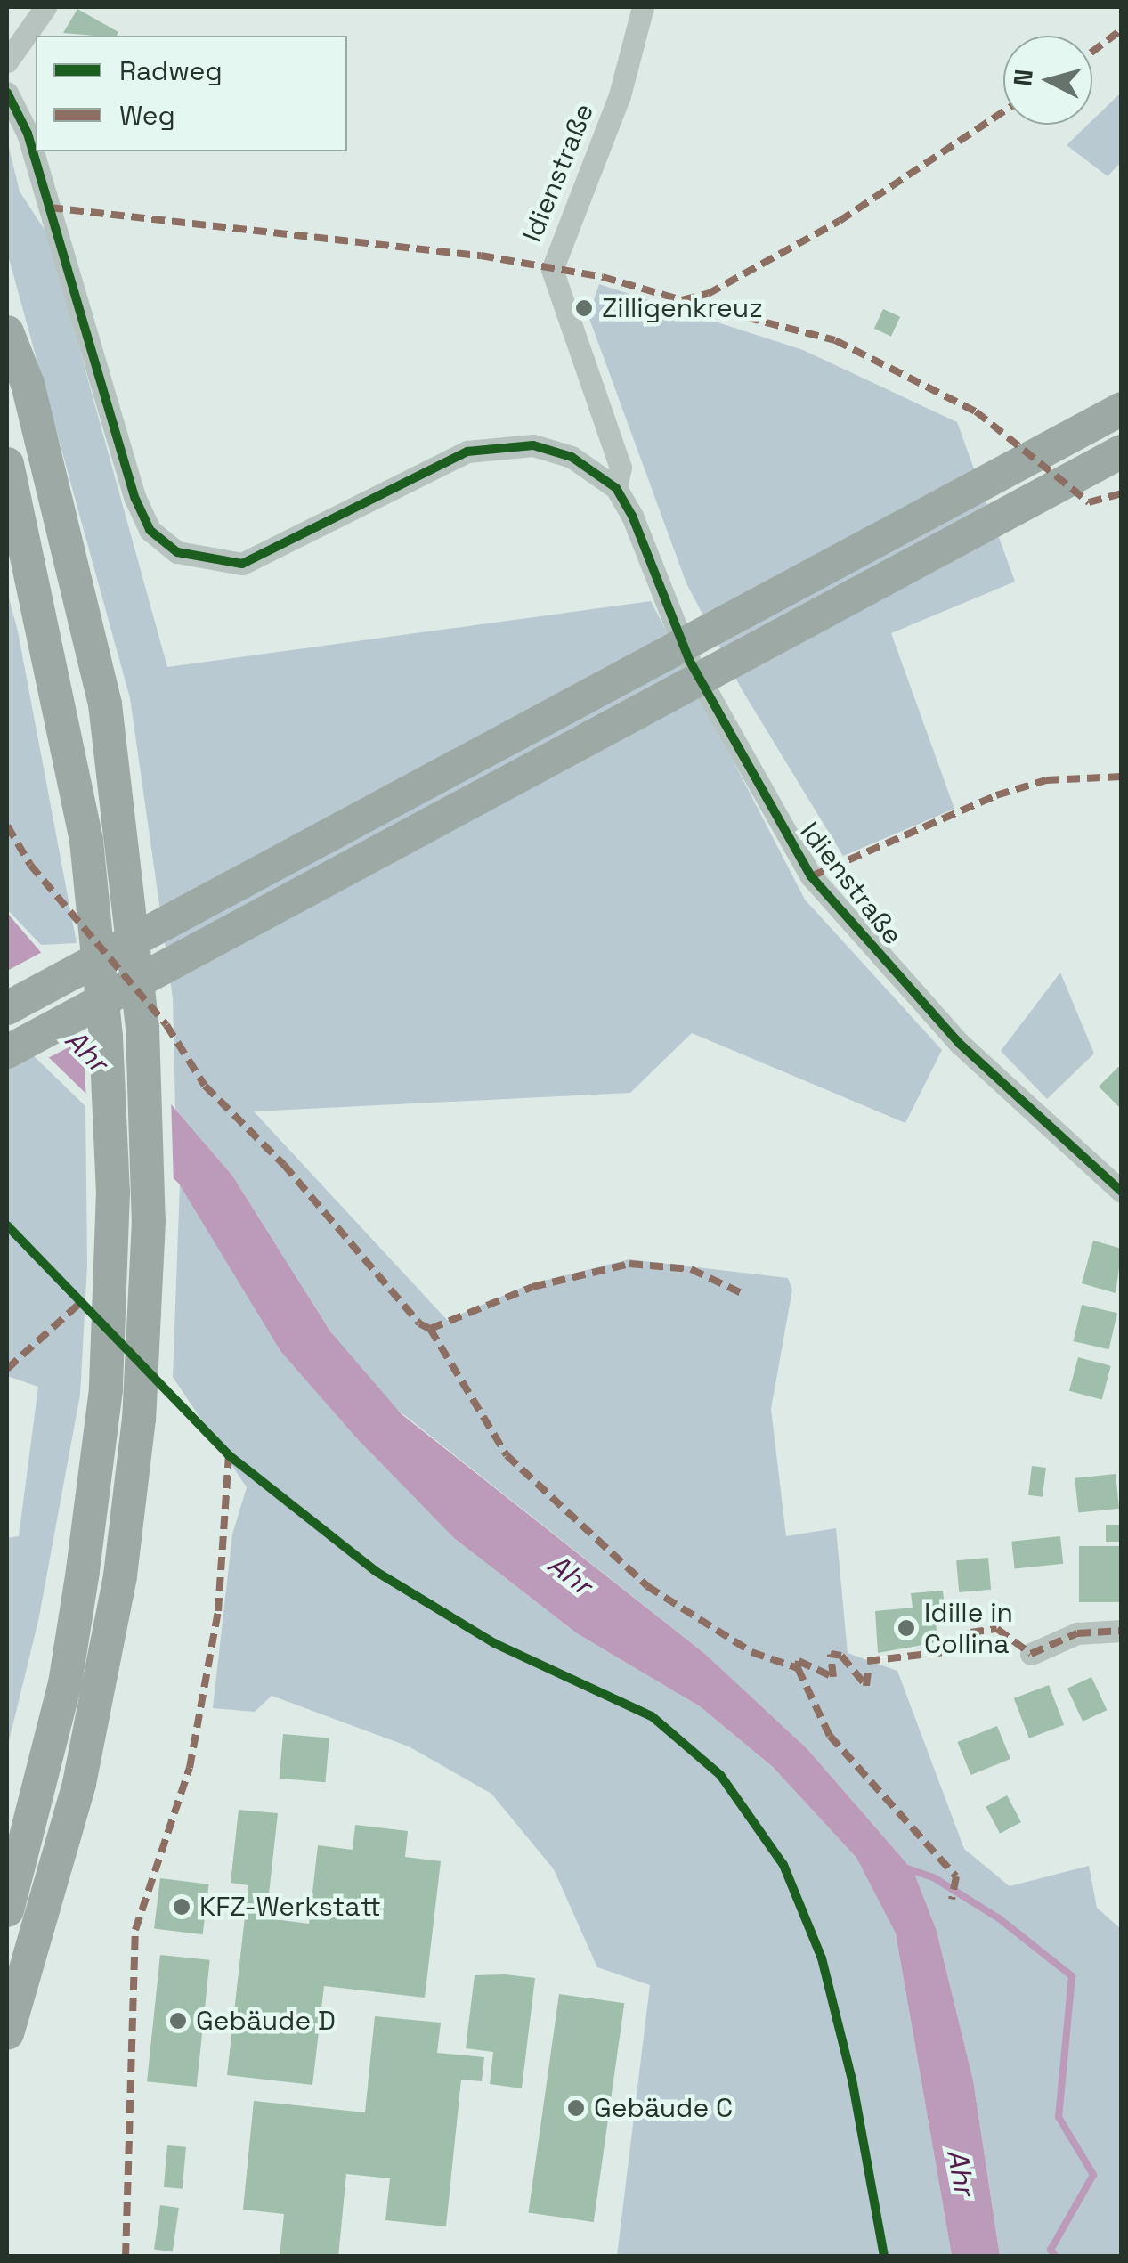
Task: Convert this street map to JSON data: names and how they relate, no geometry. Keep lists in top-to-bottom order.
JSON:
{
  "streets": {
    "street": ["Idienstraße"]
  },
  "water": ["Ahr"],
  "places": [
    "Zilligenkreuz",
    "Idille in Collina",
    "KFZ-Werkstatt",
    "Gebäude D",
    "Gebäude C"
  ],
  "legend": ["Radweg", "Weg"],
  "north": "left"
}
